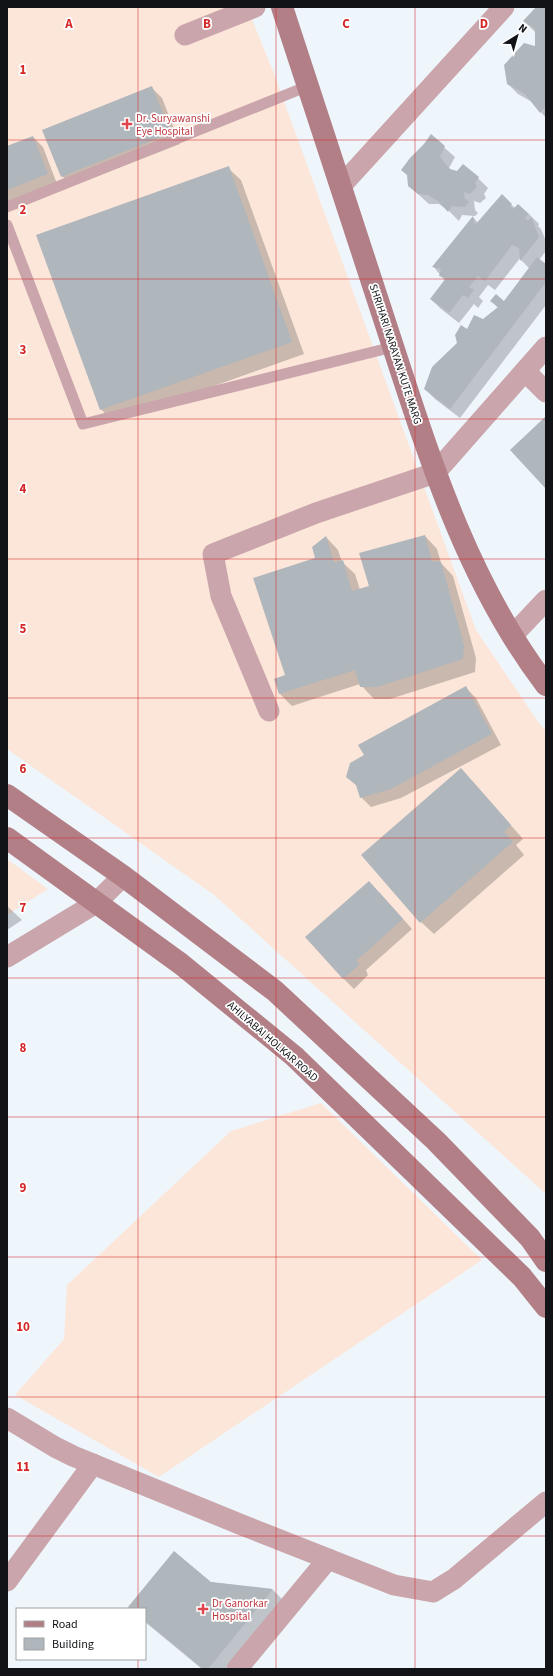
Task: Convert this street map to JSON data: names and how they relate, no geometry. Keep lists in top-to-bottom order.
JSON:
{
  "streets": {
    "main road": ["SHRIHARI NARAYAN KUTE MARG", "AHILYABAI HOLKAR ROAD"]
  },
  "places": {
    "health": ["Dr. Suryawanshi Eye Hospital", "Dr Ganorkar Hospital"]
  },
  "legend": ["Road", "Building"],
  "north": "top right",
  "grid": {
    "columns": [
      "A",
      "B",
      "C",
      "D"
    ],
    "rows": [
      "1",
      "2",
      "3",
      "4",
      "5",
      "6",
      "7",
      "8",
      "9",
      "10",
      "11"
    ]
  }
}
